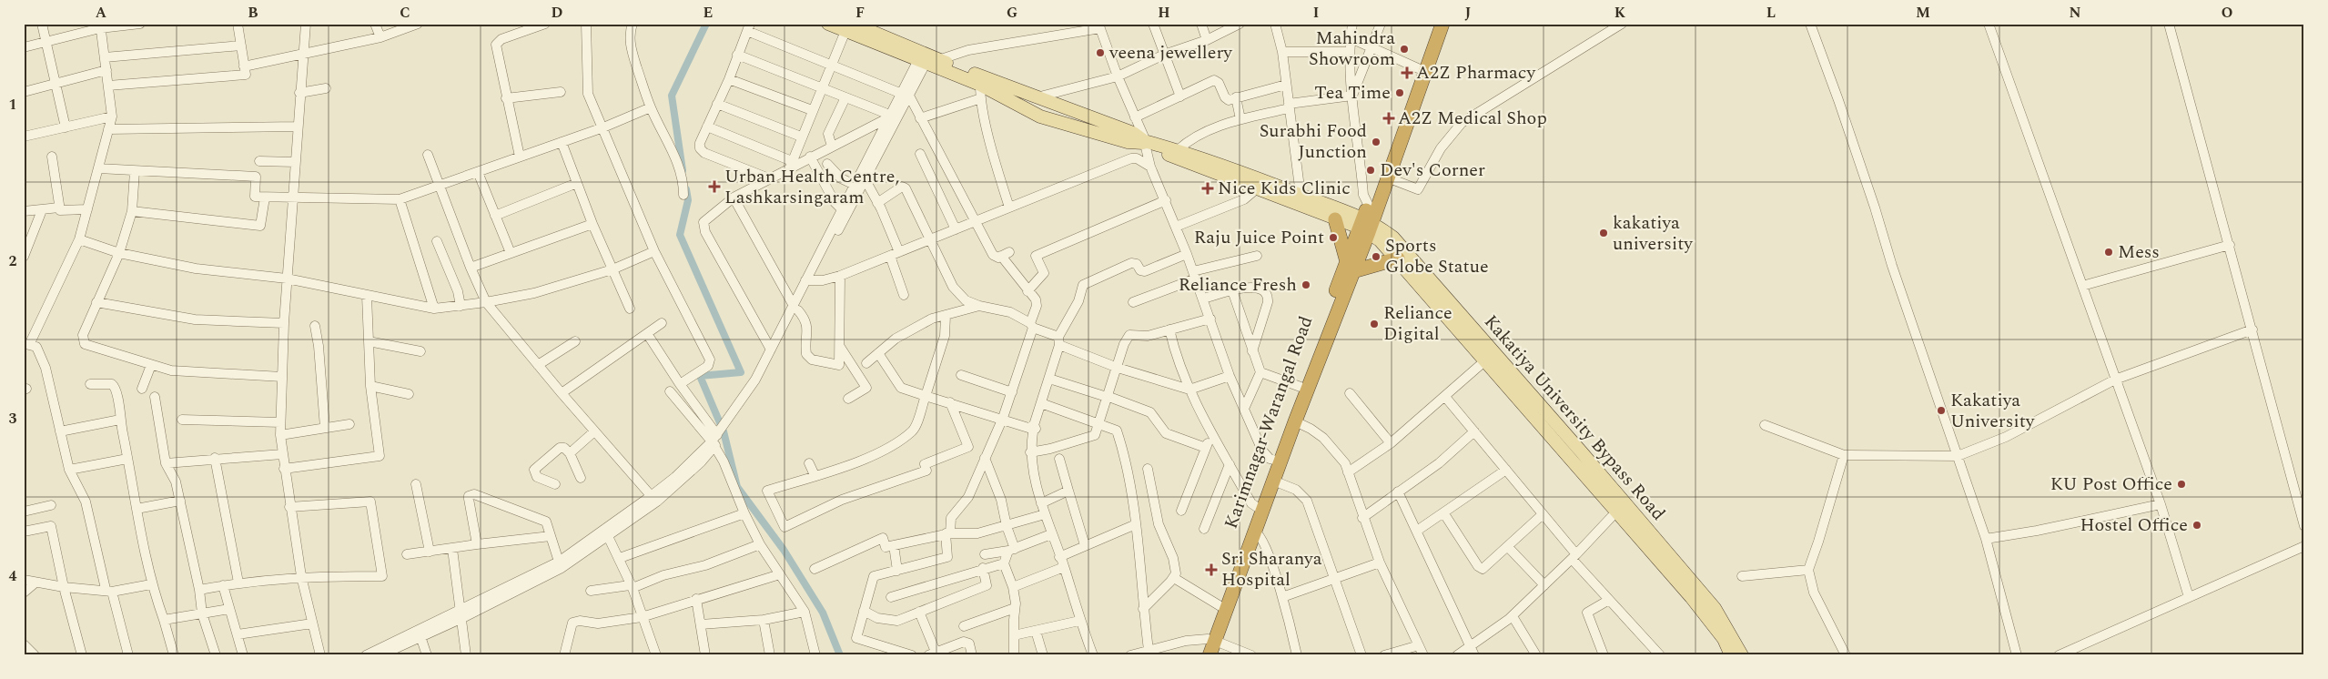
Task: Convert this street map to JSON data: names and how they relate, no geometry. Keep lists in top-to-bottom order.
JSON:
{
  "streets": {
    "highway": ["Karimnagar-Warangal Road"],
    "main road": ["Kakatiya University Bypass Road"]
  },
  "crossings": [
    ["Kakatiya University Bypass Road", "Karimnagar-Warangal Road"]
  ],
  "places": {
    "other": [
      "Mahindra Showroom",
      "veena jewellery",
      "Tea Time",
      "Surabhi Food Junction",
      "Dev's Corner",
      "kakatiya university",
      "Raju Juice Point",
      "Mess",
      "Sports Globe Statue",
      "Reliance Fresh",
      "Reliance Digital",
      "Kakatiya University",
      "KU Post Office",
      "Hostel Office"
    ],
    "health": [
      "A2Z Pharmacy",
      "A2Z Medical Shop",
      "Urban Health Centre, Lashkarsingaram",
      "Nice Kids Clinic",
      "Sri Sharanya Hospital"
    ]
  },
  "grid": {
    "columns": [
      "A",
      "B",
      "C",
      "D",
      "E",
      "F",
      "G",
      "H",
      "I",
      "J",
      "K",
      "L",
      "M",
      "N",
      "O"
    ],
    "rows": [
      "1",
      "2",
      "3",
      "4"
    ]
  }
}
